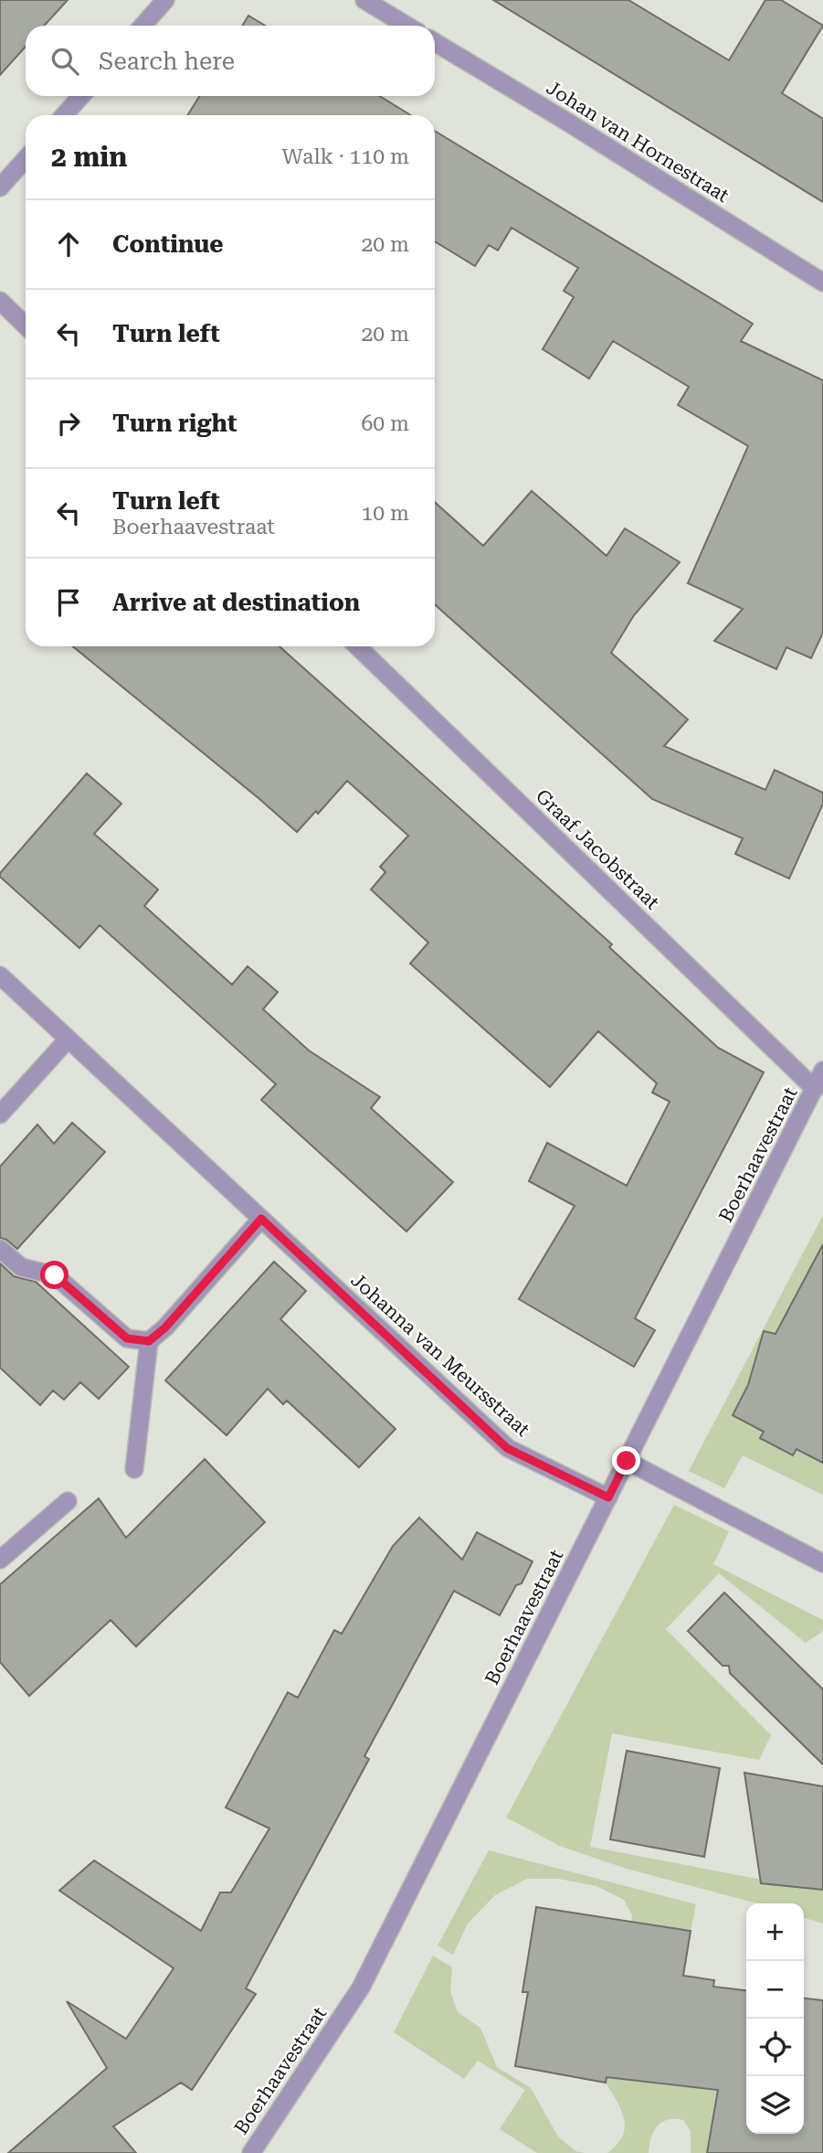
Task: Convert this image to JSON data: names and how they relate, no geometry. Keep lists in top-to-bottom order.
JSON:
{
  "streets": {
    "street": [
      "Johan van Hornestraat",
      "Graaf Jacobstraat",
      "Boerhaavestraat",
      "Johanna van Meursstraat"
    ]
  },
  "crossings": [
    ["Graaf Jacobstraat", "Boerhaavestraat"],
    ["Boerhaavestraat", "Johanna van Meursstraat"]
  ],
  "page": {
    "search": "Search here",
    "heading": ["2 min", "Walk · 110 m"],
    "list": [
      ["Continue", "20 m"],
      ["Turn left", "20 m"],
      ["Turn right", "60 m"],
      ["Turn left", "Boerhaavestraat", "10 m"],
      "Arrive at destination"
    ],
    "map_buttons": ["+", "−"]
  }
}
